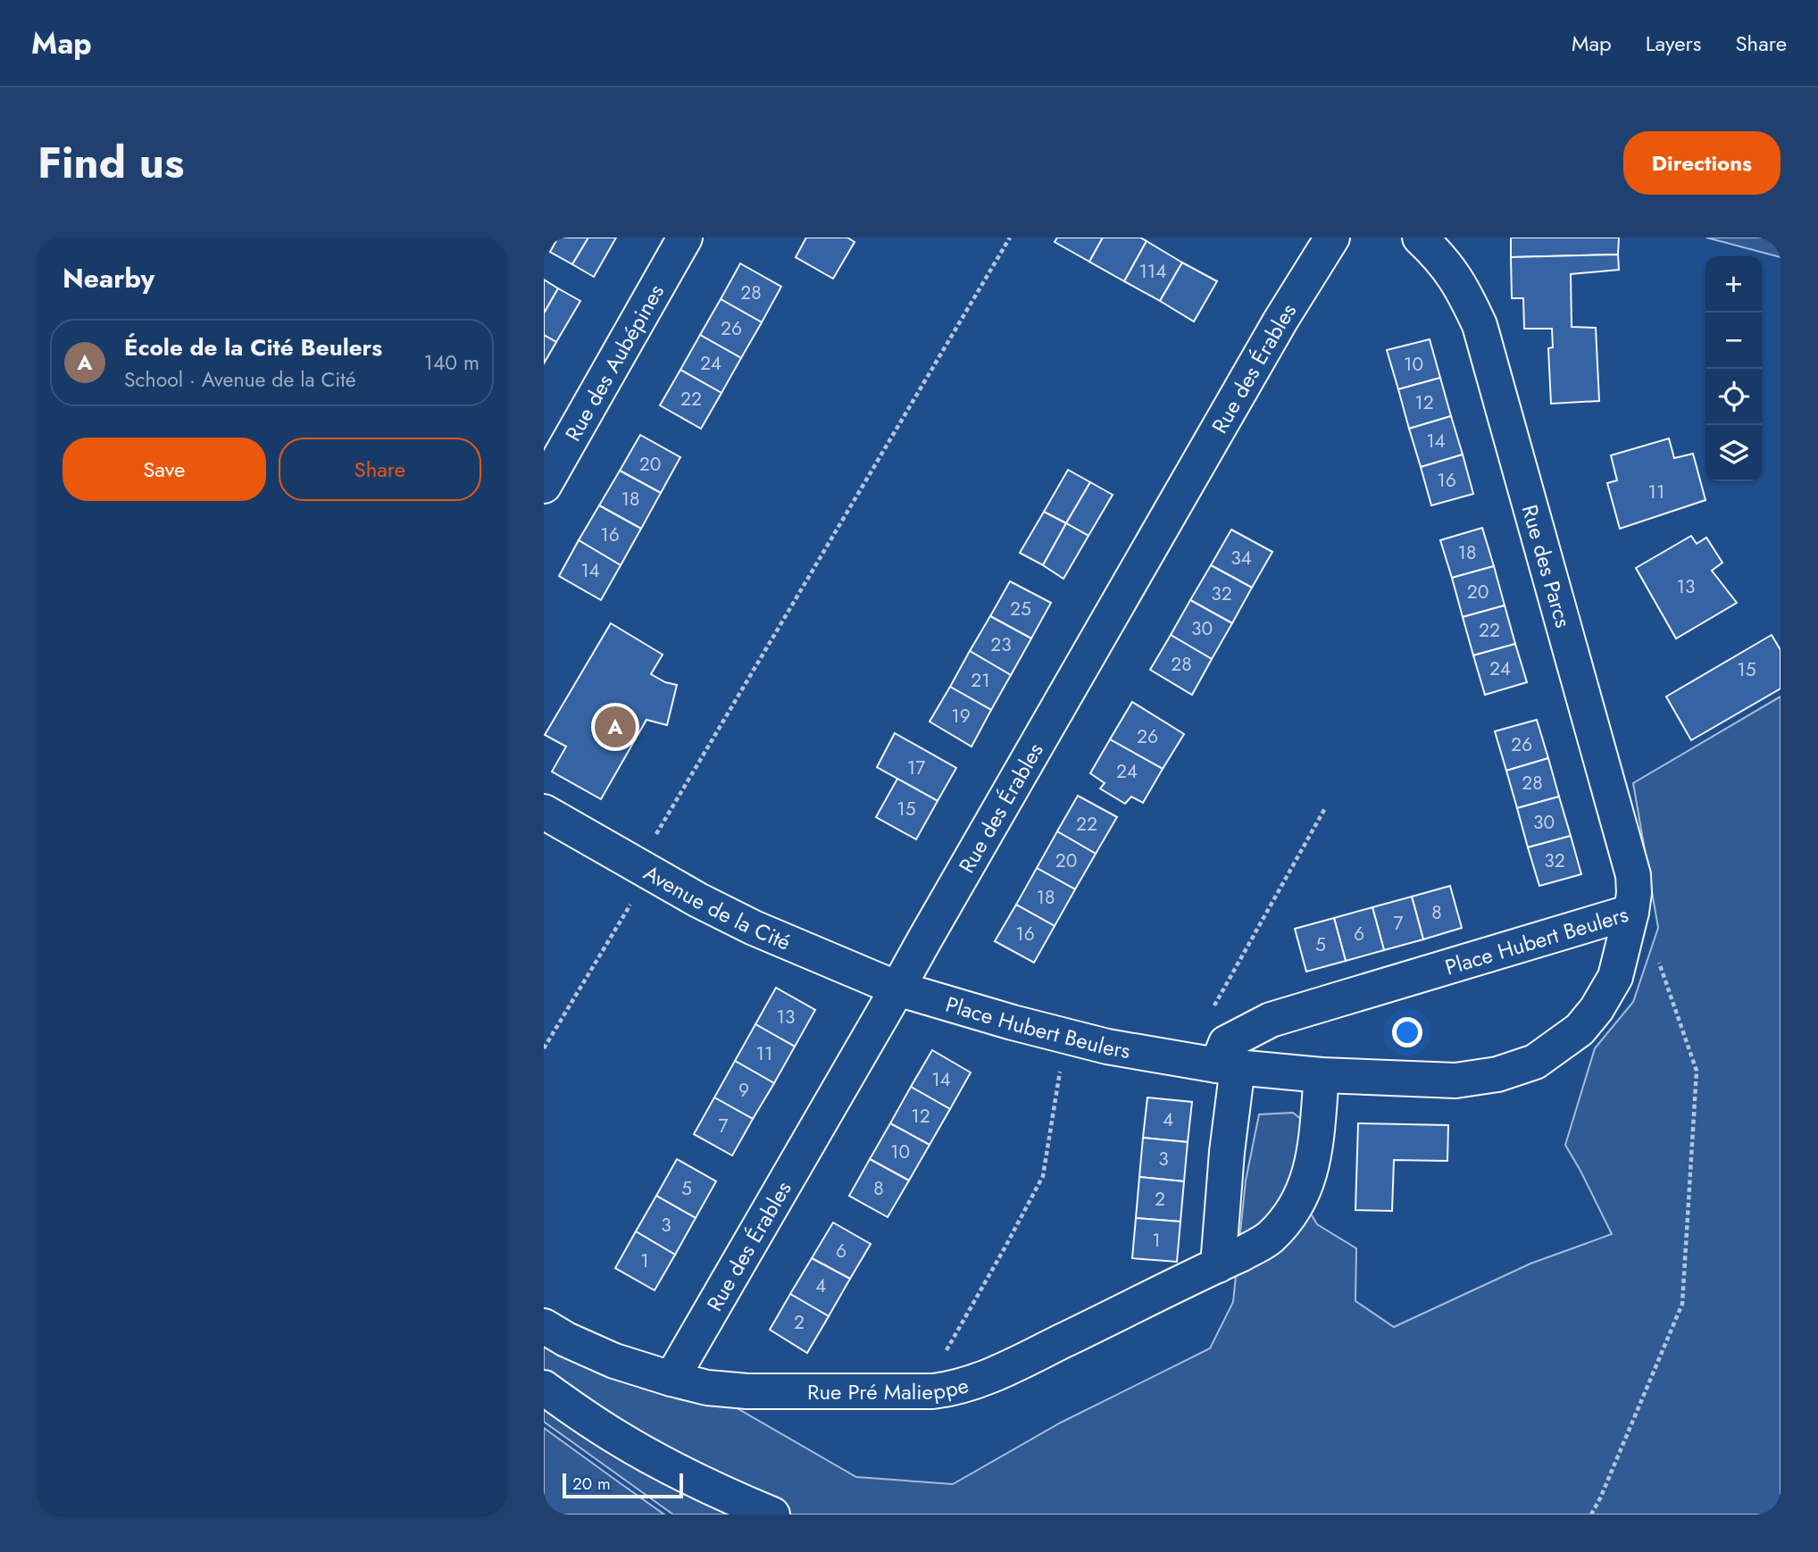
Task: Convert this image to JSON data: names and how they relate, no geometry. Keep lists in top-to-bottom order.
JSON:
{
  "streets": {
    "street": [
      "Rue des Aubépines",
      "Rue des Érables",
      "Rue des Parcs",
      "Avenue de la Cité",
      "Place Hubert Beulers",
      "Rue Pré Malieppe"
    ]
  },
  "crossings": [
    ["Rue des Érables", "Avenue de la Cité"],
    ["Rue des Érables", "Place Hubert Beulers"],
    ["Rue des Érables", "Rue Pré Malieppe"],
    ["Rue des Parcs", "Place Hubert Beulers"],
    ["Avenue de la Cité", "Place Hubert Beulers"]
  ],
  "house_numbers": [
    "114",
    "28",
    "26",
    "24",
    "10",
    "22",
    "12",
    "14",
    "20",
    "16",
    "11",
    "18",
    "16",
    "18",
    "34",
    "14",
    "13",
    "20",
    "32",
    "25",
    "30",
    "22",
    "23",
    "28",
    "24",
    "15",
    "21",
    "19",
    "26",
    "26",
    "17",
    "24",
    "28",
    "15",
    "30",
    "22",
    "20",
    "32",
    "18",
    "8",
    "7",
    "16",
    "6",
    "5",
    "13",
    "11",
    "14",
    "9",
    "12",
    "4",
    "7",
    "10",
    "3",
    "5",
    "8",
    "2",
    "3",
    "1",
    "6",
    "1",
    "4",
    "2"
  ],
  "scale_bar": "20 m",
  "page": {
    "header": "Map",
    "nav": ["Map", "Layers", "Share"],
    "title": "Find us",
    "buttons": [
      "Directions",
      ["Save", "Share"]
    ],
    "heading": "Nearby",
    "map_buttons": ["+", "−"],
    "list": [
      {
        "mark": "A",
        "name": "École de la Cité Beulers",
        "note": "School · Avenue de la Cité",
        "value": "140 m"
      }
    ],
    "pins": "A",
    "scale": "20 m"
  }
}
